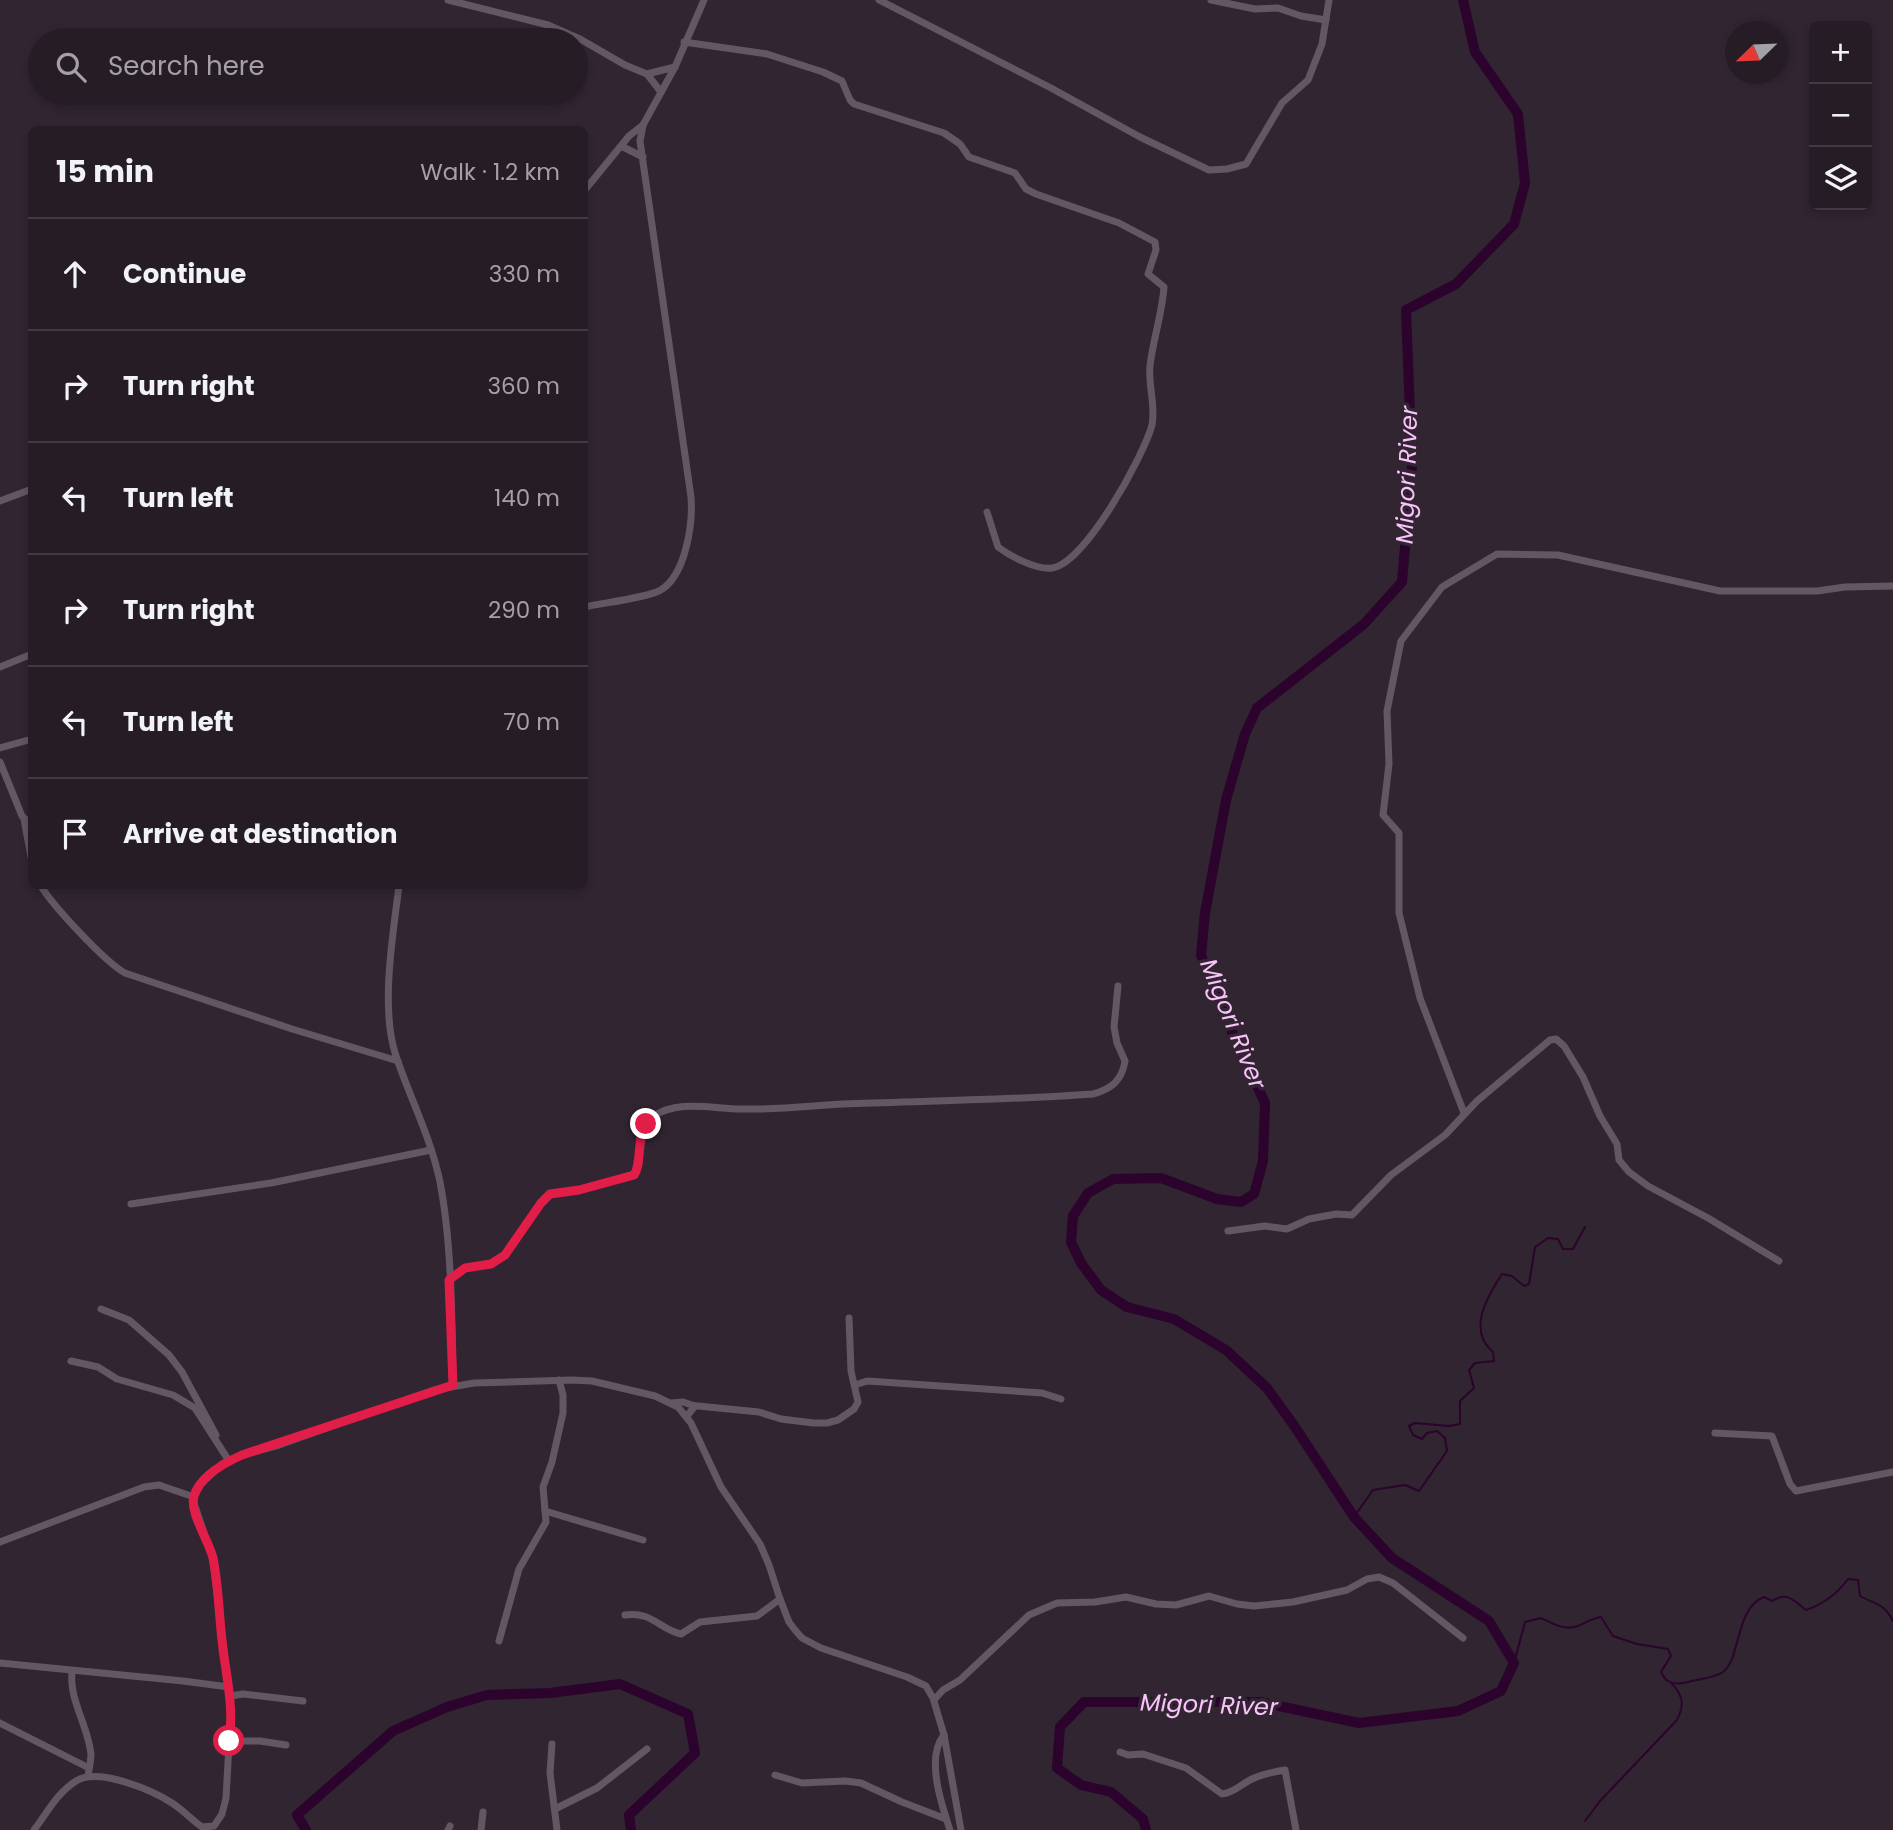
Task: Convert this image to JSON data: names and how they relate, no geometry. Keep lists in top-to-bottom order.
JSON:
{
  "water": ["Migori River"],
  "north": "bottom left",
  "page": {
    "map_buttons": ["+", "−"],
    "search": "Search here",
    "heading": ["15 min", "Walk · 1.2 km"],
    "list": [
      ["Continue", "330 m"],
      ["Turn right", "360 m"],
      ["Turn left", "140 m"],
      ["Turn right", "290 m"],
      ["Turn left", "70 m"],
      "Arrive at destination"
    ]
  }
}
